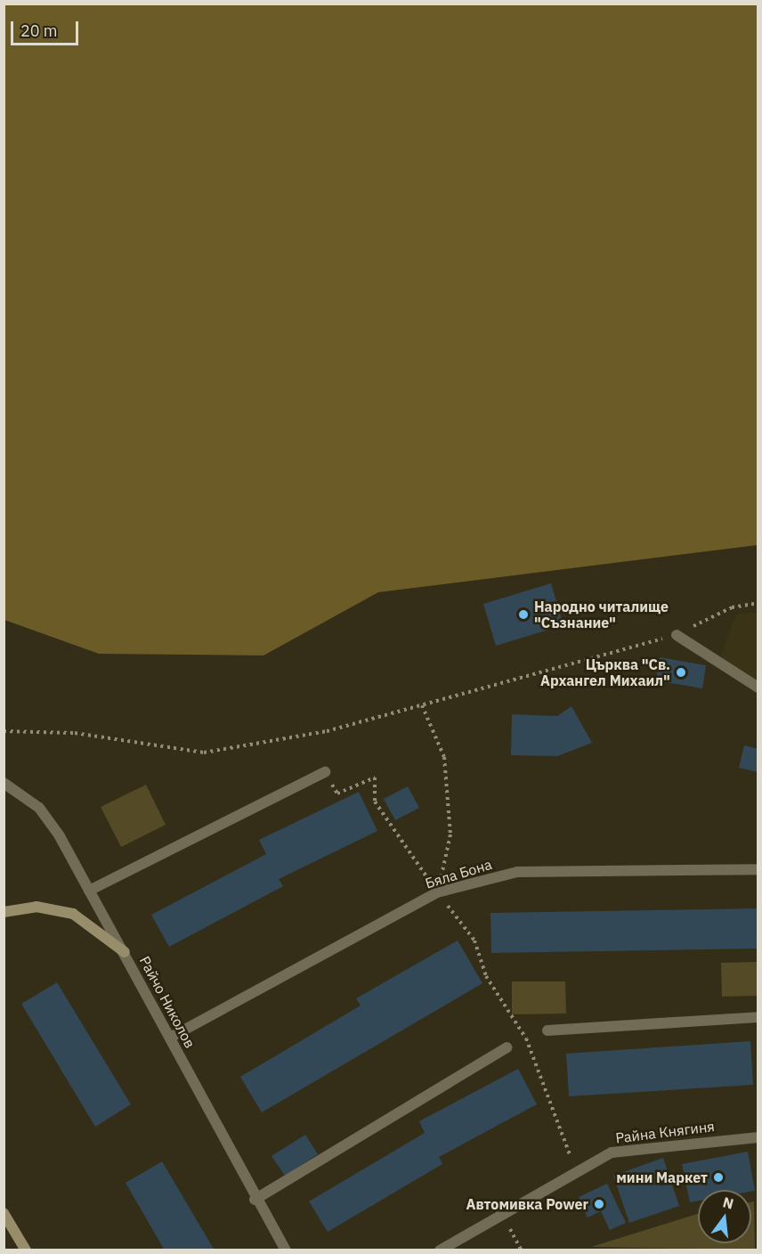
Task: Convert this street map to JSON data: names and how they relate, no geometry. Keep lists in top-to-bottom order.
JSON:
{
  "streets": {
    "street": ["Бяла Бона", "Райчо Николов", "Райна Княгиня"]
  },
  "crossings": [
    ["Бяла Бона", "Райчо Николов"]
  ],
  "places": [
    "Народно читалище \"Съзнание\"",
    "Църква \"Св. Архангел Михаил\"",
    "мини Маркет",
    "Автомивка Power"
  ],
  "scale_bar": "20 m",
  "north": "top"
}
